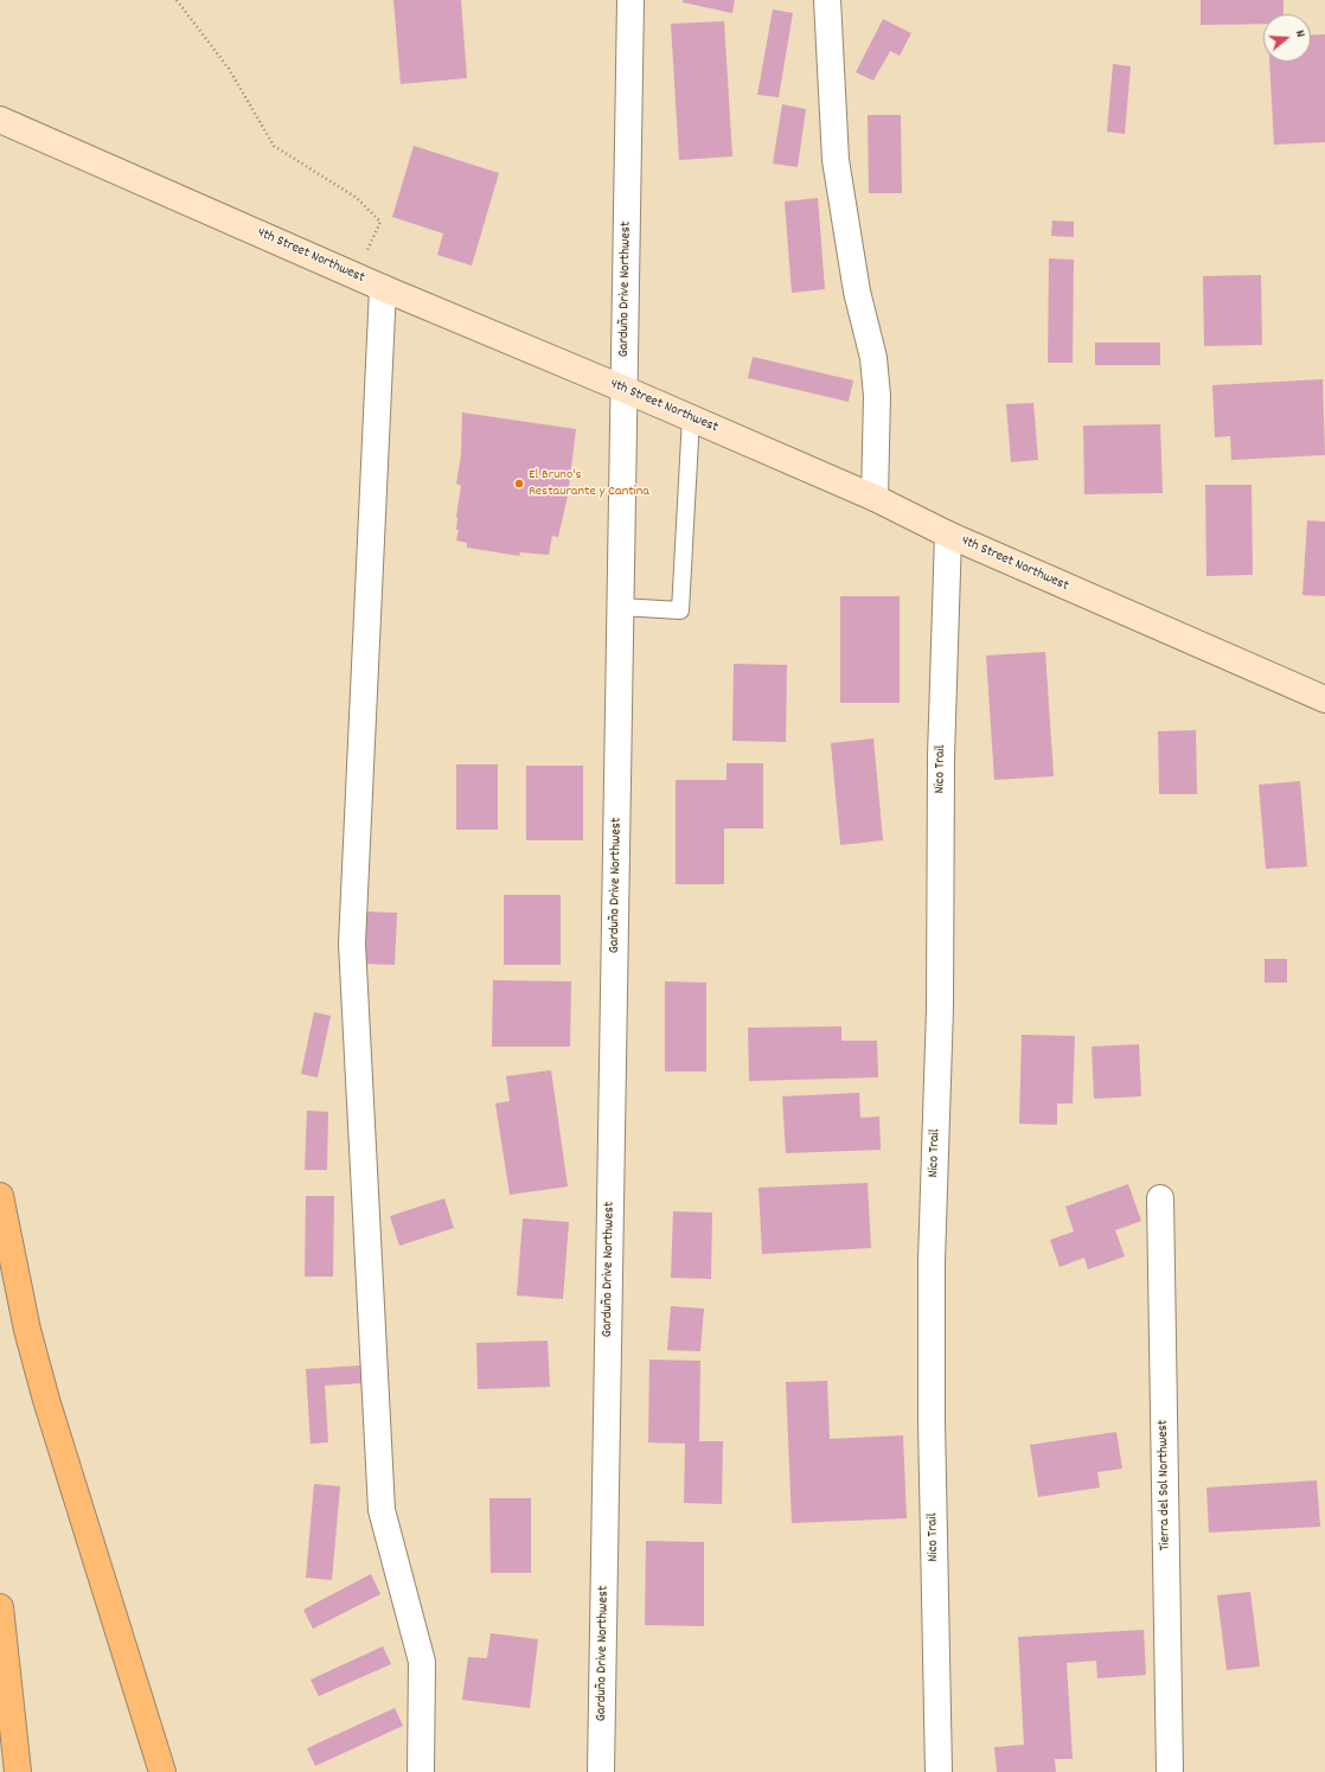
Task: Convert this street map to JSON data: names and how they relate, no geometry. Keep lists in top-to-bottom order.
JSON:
{
  "streets": {
    "main road": ["4th Street Northwest"],
    "street": ["Garduño Drive Northwest", "Nico Trail", "Tierra del Sol Northwest"]
  },
  "crossings": [
    ["4th Street Northwest", "Garduño Drive Northwest"],
    ["4th Street Northwest", "Nico Trail"]
  ],
  "places": ["El Bruno's Restaurante y Cantina"],
  "north": "right"
}
